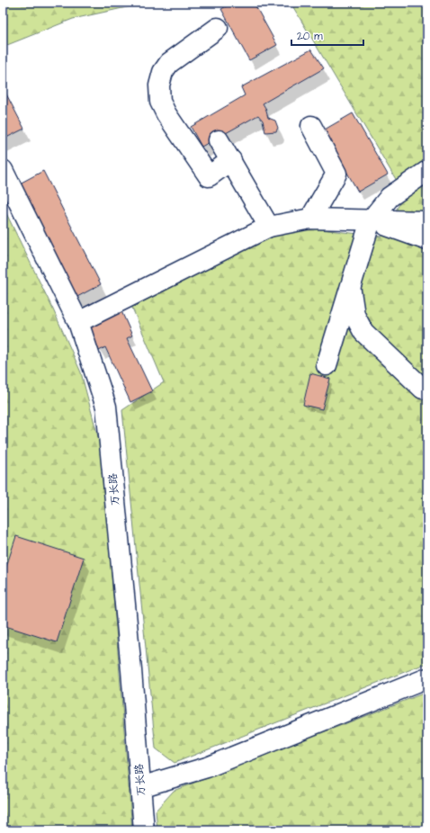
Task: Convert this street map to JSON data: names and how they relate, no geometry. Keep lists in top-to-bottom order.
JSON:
{
  "streets": {
    "street": ["万长路"]
  },
  "scale_bar": "20 m"
}
